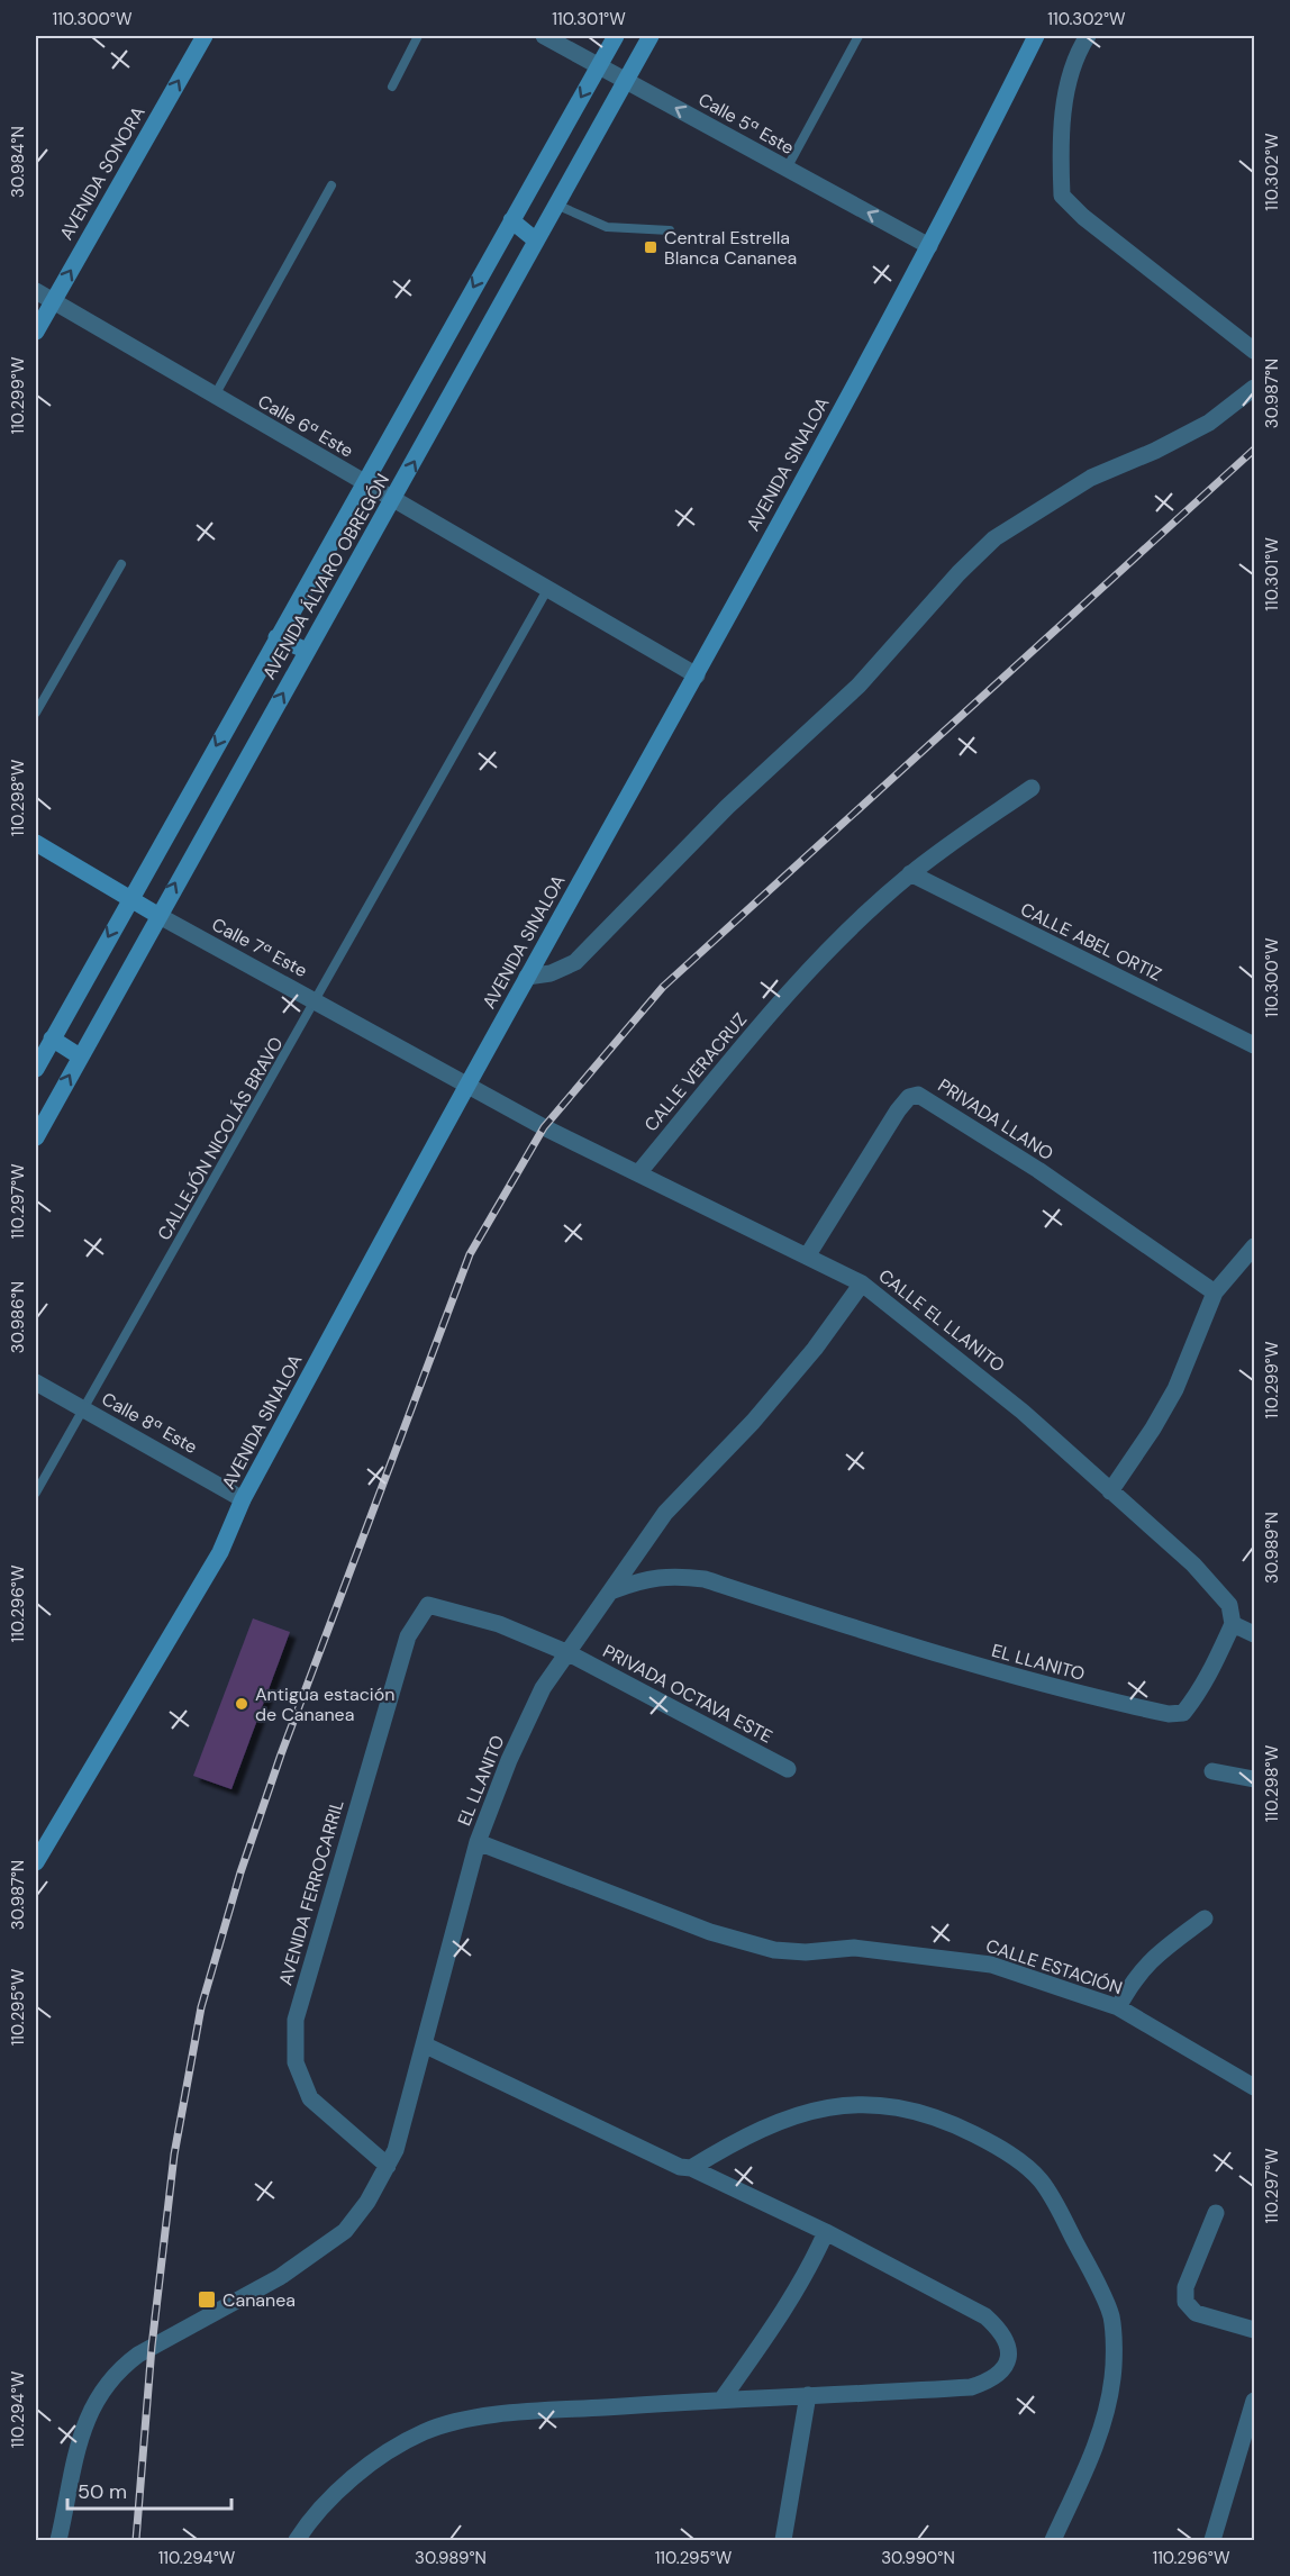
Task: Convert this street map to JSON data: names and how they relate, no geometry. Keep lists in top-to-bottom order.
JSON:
{
  "streets": {
    "street": [
      "Calle 5ª Este",
      "AVENIDA SONORA",
      "Calle 6ª Este",
      "AVENIDA SINALOA",
      "AVENIDA ÁLVARO OBREGÓN",
      "CALLE ABEL ORTIZ",
      "Calle 7ª Este",
      "CALLE VERACRUZ",
      "PRIVADA LLANO",
      "CALLE EL LLANITO",
      "Calle 8ª Este",
      "EL LLANITO",
      "PRIVADA OCTAVA ESTE",
      "AVENIDA FERROCARRIL",
      "CALLE ESTACIÓN"
    ],
    "lane": ["CALLEJÓN NICOLÁS BRAVO"]
  },
  "crossings": [
    ["Calle 5ª Este", "AVENIDA SINALOA"],
    ["Calle 5ª Este", "AVENIDA ÁLVARO OBREGÓN"],
    ["AVENIDA SONORA", "Calle 6ª Este"],
    ["Calle 6ª Este", "AVENIDA SINALOA"],
    ["Calle 6ª Este", "AVENIDA ÁLVARO OBREGÓN"],
    ["Calle 6ª Este", "CALLEJÓN NICOLÁS BRAVO"],
    ["AVENIDA SINALOA", "Calle 7ª Este"],
    ["AVENIDA SINALOA", "CALLE EL LLANITO"],
    ["AVENIDA SINALOA", "Calle 8ª Este"],
    ["AVENIDA ÁLVARO OBREGÓN", "Calle 7ª Este"],
    ["CALLE ABEL ORTIZ", "CALLE VERACRUZ"],
    ["Calle 7ª Este", "CALLEJÓN NICOLÁS BRAVO"],
    ["Calle 7ª Este", "CALLE EL LLANITO"],
    ["CALLE VERACRUZ", "CALLE EL LLANITO"],
    ["PRIVADA LLANO", "CALLE EL LLANITO"],
    ["CALLEJÓN NICOLÁS BRAVO", "Calle 8ª Este"],
    ["CALLE EL LLANITO", "EL LLANITO"],
    ["EL LLANITO", "PRIVADA OCTAVA ESTE"],
    ["EL LLANITO", "AVENIDA FERROCARRIL"],
    ["EL LLANITO", "CALLE ESTACIÓN"],
    ["PRIVADA OCTAVA ESTE", "AVENIDA FERROCARRIL"]
  ],
  "one_way": ["Calle 5ª Este", "AVENIDA SONORA"],
  "places": {
    "transit": ["Central Estrella Blanca Cananea", "Cananea"],
    "other": ["Antigua estación de Cananea"]
  },
  "scale_bar": "50 m",
  "coordinates": [
    "110.300°W",
    "110.301°W",
    "110.302°W",
    "30.984°N",
    "30.987°N",
    "110.299°W",
    "110.298°W",
    "110.297°W",
    "30.986°N",
    "30.989°N",
    "110.296°W",
    "110.295°W",
    "110.294°W",
    "30.990°N"
  ]
}
